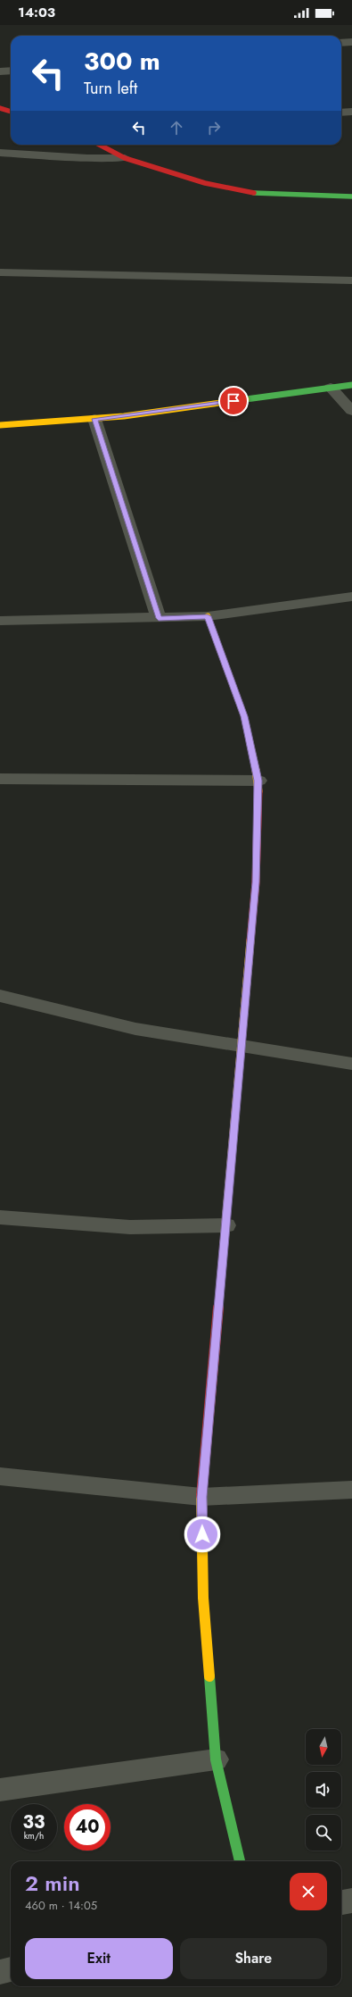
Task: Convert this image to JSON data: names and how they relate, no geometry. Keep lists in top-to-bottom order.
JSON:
{
  "north": "bottom",
  "page": {
    "status": "14:03",
    "turn": ["300 m", "Turn left"],
    "speed": "33 km/h",
    "limit": "40",
    "heading": ["2 min", "460 m · 14:05"],
    "buttons": ["Exit", "Share"]
  }
}
